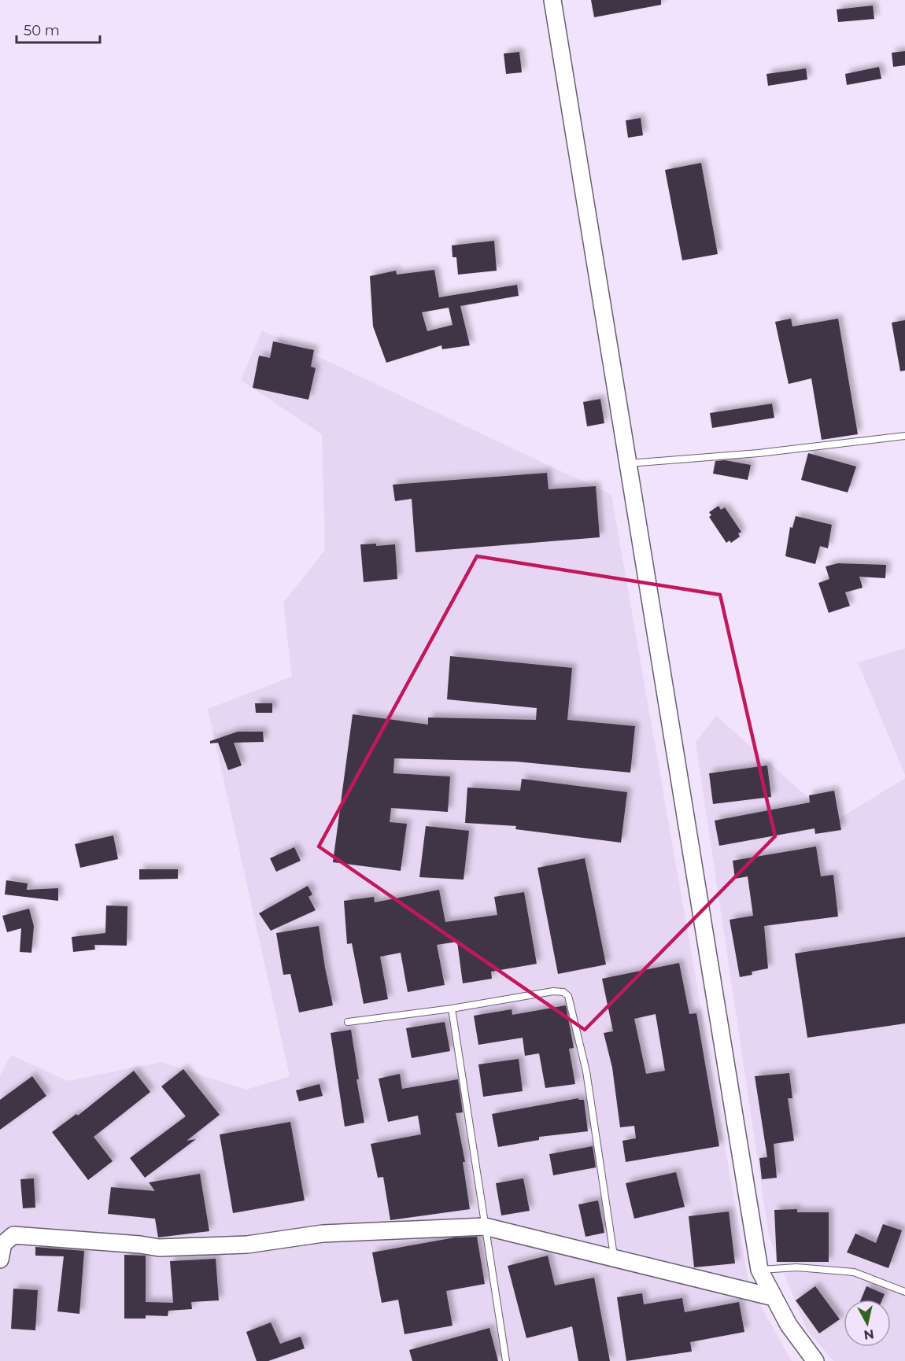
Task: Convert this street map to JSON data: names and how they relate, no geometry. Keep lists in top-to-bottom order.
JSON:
{
  "scale_bar": "50 m",
  "north": "bottom"
}
